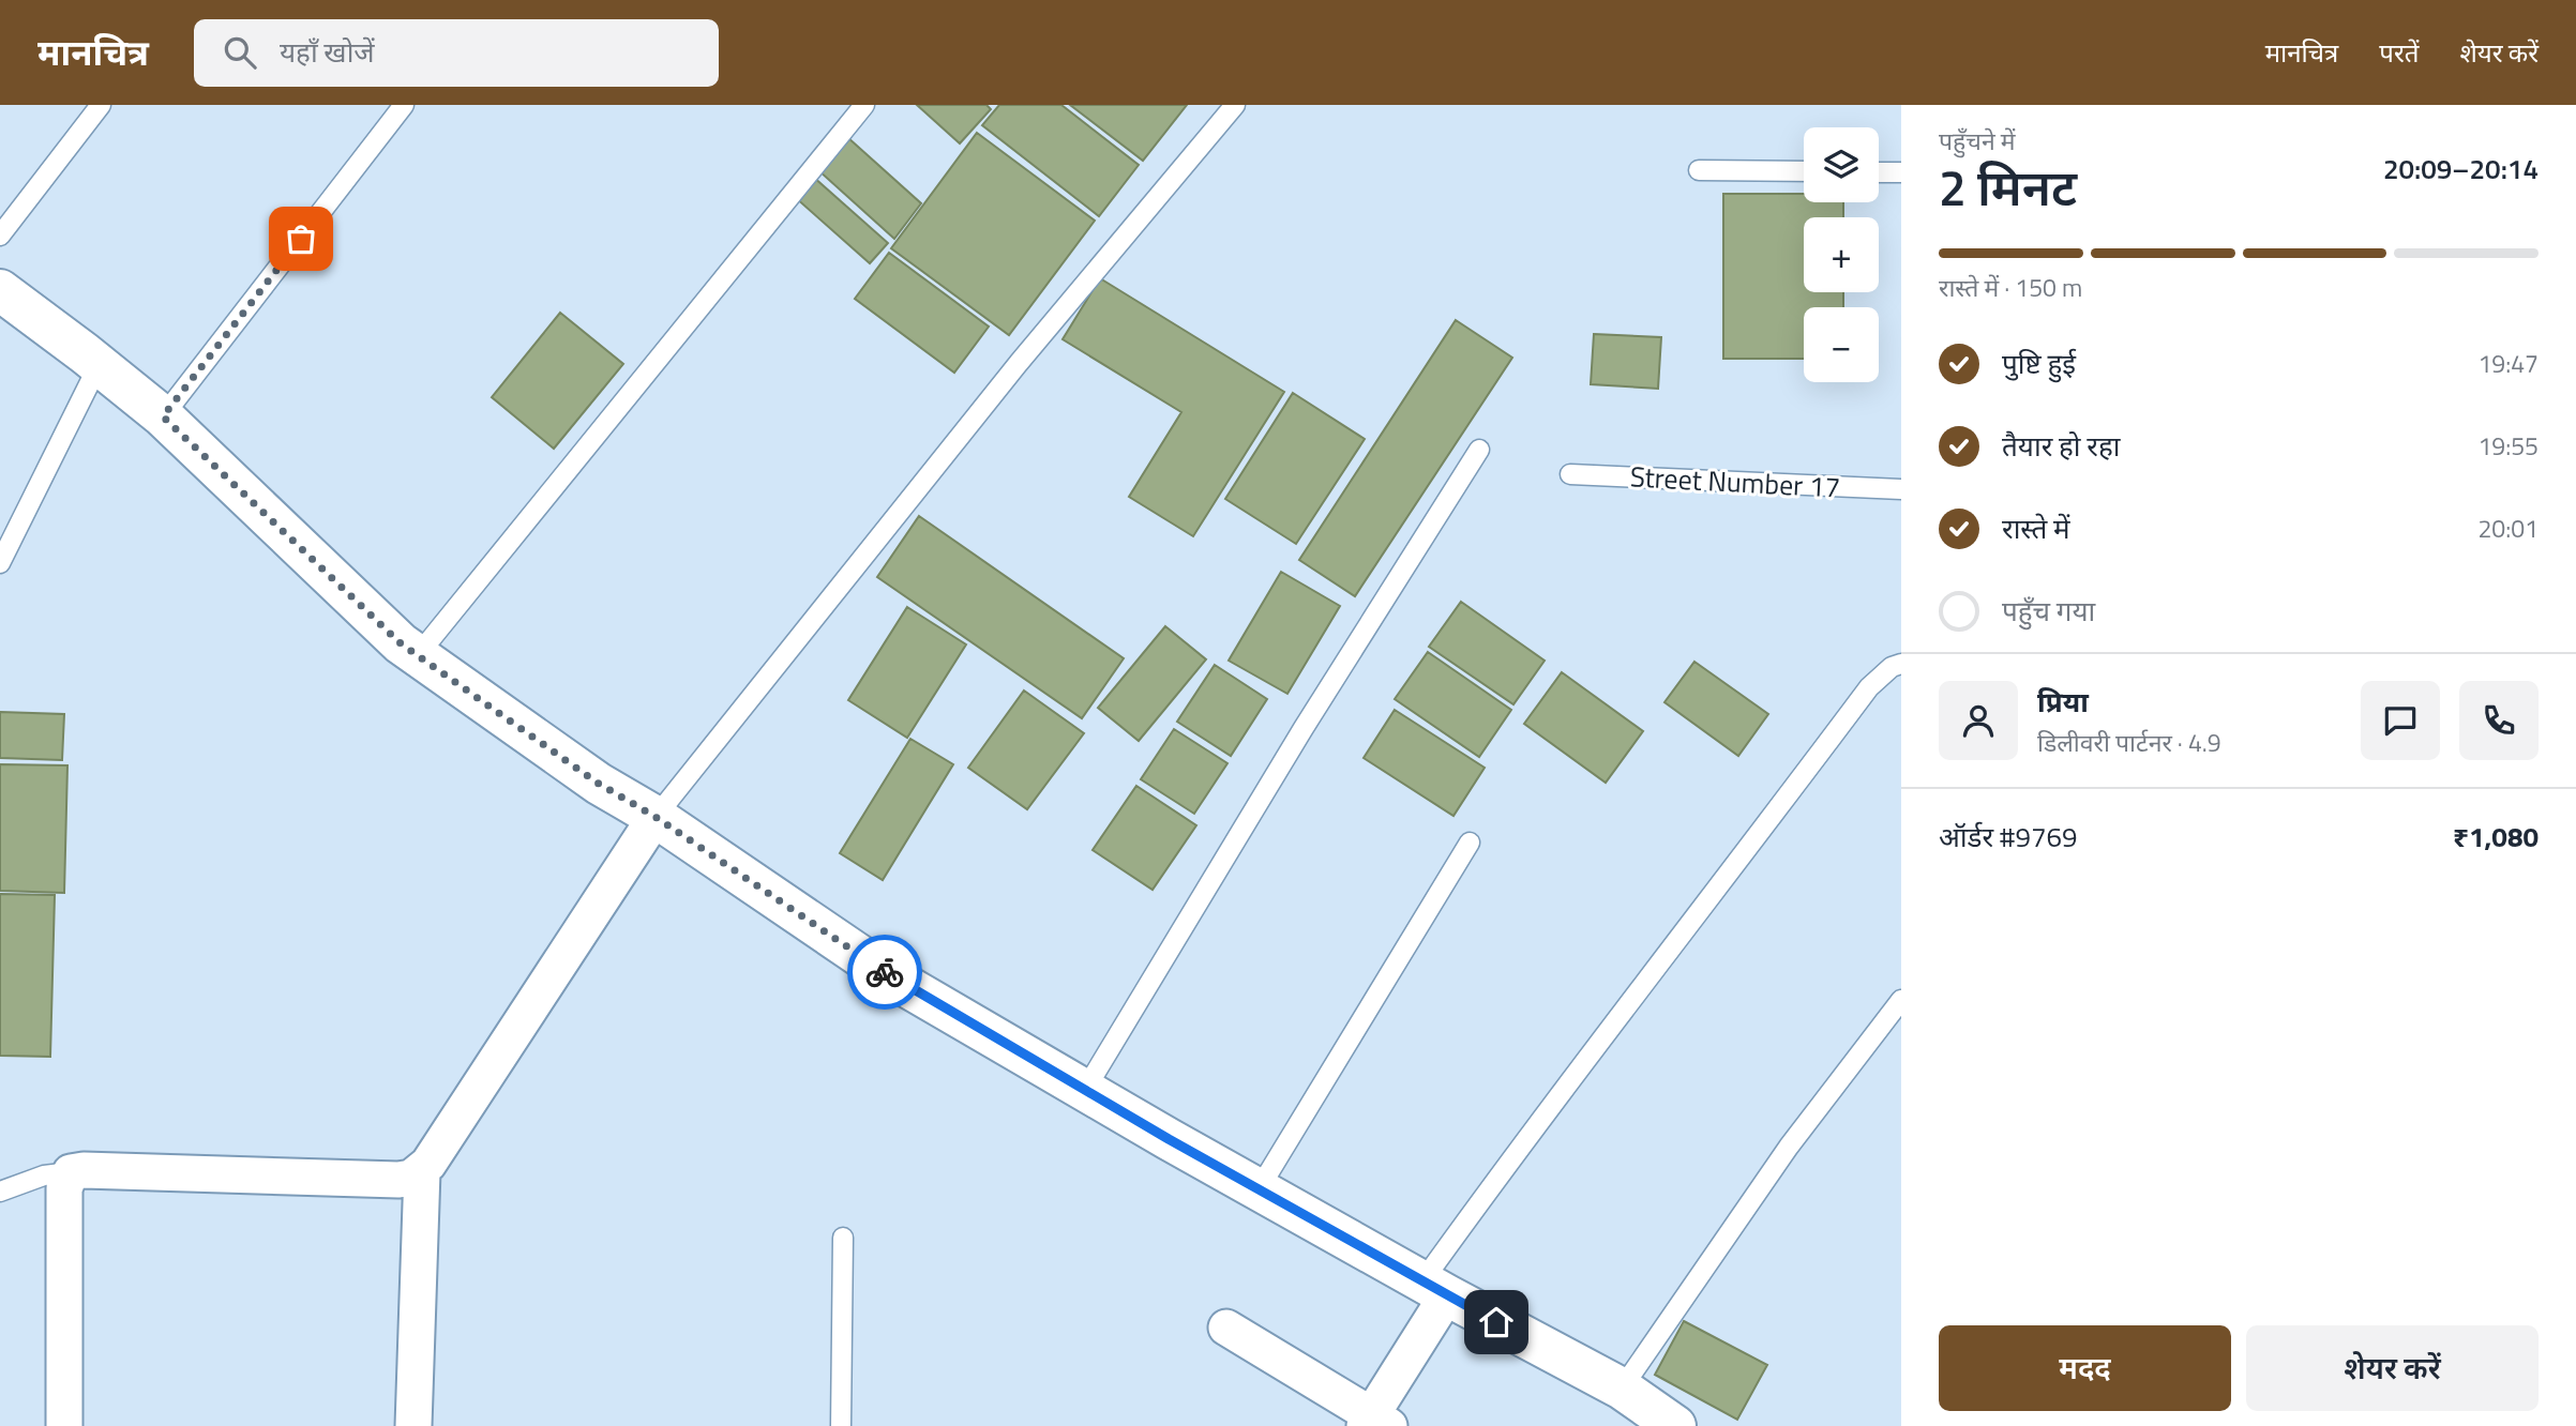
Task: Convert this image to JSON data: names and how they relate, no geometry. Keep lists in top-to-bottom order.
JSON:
{
  "streets": {
    "lane": ["Street Number 17"]
  },
  "page": {
    "header": "मानचित्र",
    "search": "यहाँ खोजें",
    "nav": ["मानचित्र", "परतें", "शेयर करें"],
    "heading": ["2 मिनट", "पहुँचने में", "20:09–20:14"],
    "panel": [
      "प्रिया",
      "डिलीवरी पार्टनर · 4.9",
      "ऑर्डर #9769",
      "₹1,080"
    ],
    "map_buttons": ["+", "−"],
    "bar": "रास्ते में · 150 m",
    "list": [
      ["पुष्टि हुई", "19:47"],
      ["तैयार हो रहा", "19:55"],
      ["रास्ते में", "20:01"],
      "पहुँच गया"
    ],
    "buttons": ["मदद", "शेयर करें"]
  }
}
